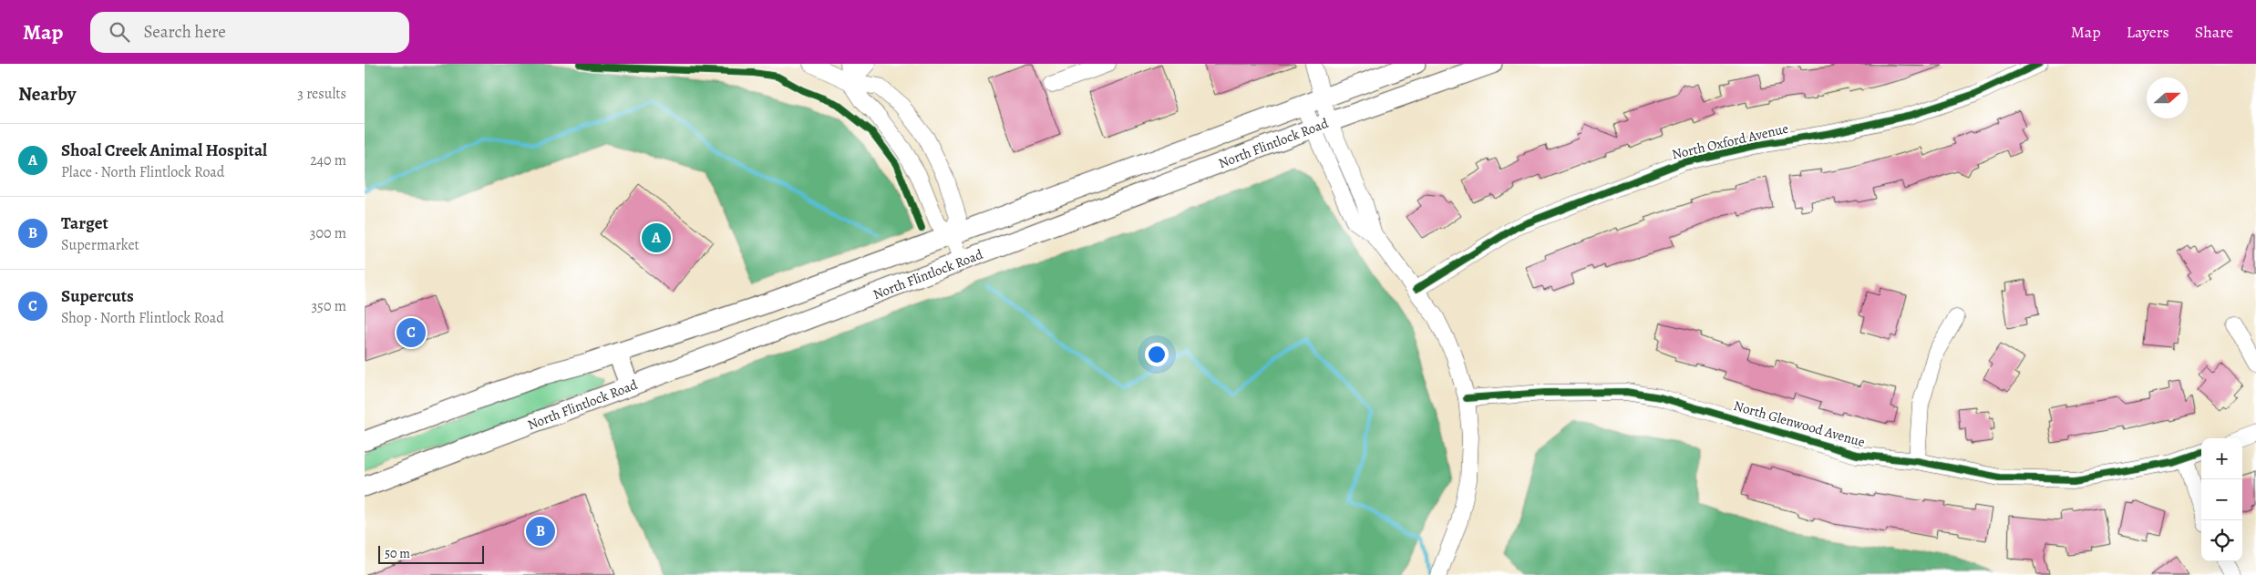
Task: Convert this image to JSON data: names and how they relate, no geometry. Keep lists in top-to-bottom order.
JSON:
{
  "streets": {
    "main road": ["North Flintlock Road"],
    "street": ["North Oxford Avenue", "North Glenwood Avenue"]
  },
  "scale_bar": "50 m",
  "north": "right",
  "page": {
    "header": "Map",
    "search": "Search here",
    "nav": ["Map", "Layers", "Share"],
    "heading": ["Nearby", "3 results"],
    "list": [
      {
        "mark": "A",
        "name": "Shoal Creek Animal Hospital",
        "note": "Place · North Flintlock Road",
        "value": "240 m"
      },
      {
        "mark": "B",
        "name": "Target",
        "note": "Supermarket",
        "value": "300 m"
      },
      {
        "mark": "C",
        "name": "Supercuts",
        "note": "Shop · North Flintlock Road",
        "value": "350 m"
      }
    ],
    "pins": ["A", "C", "B"],
    "map_buttons": ["+", "−"],
    "scale": "50 m"
  }
}
